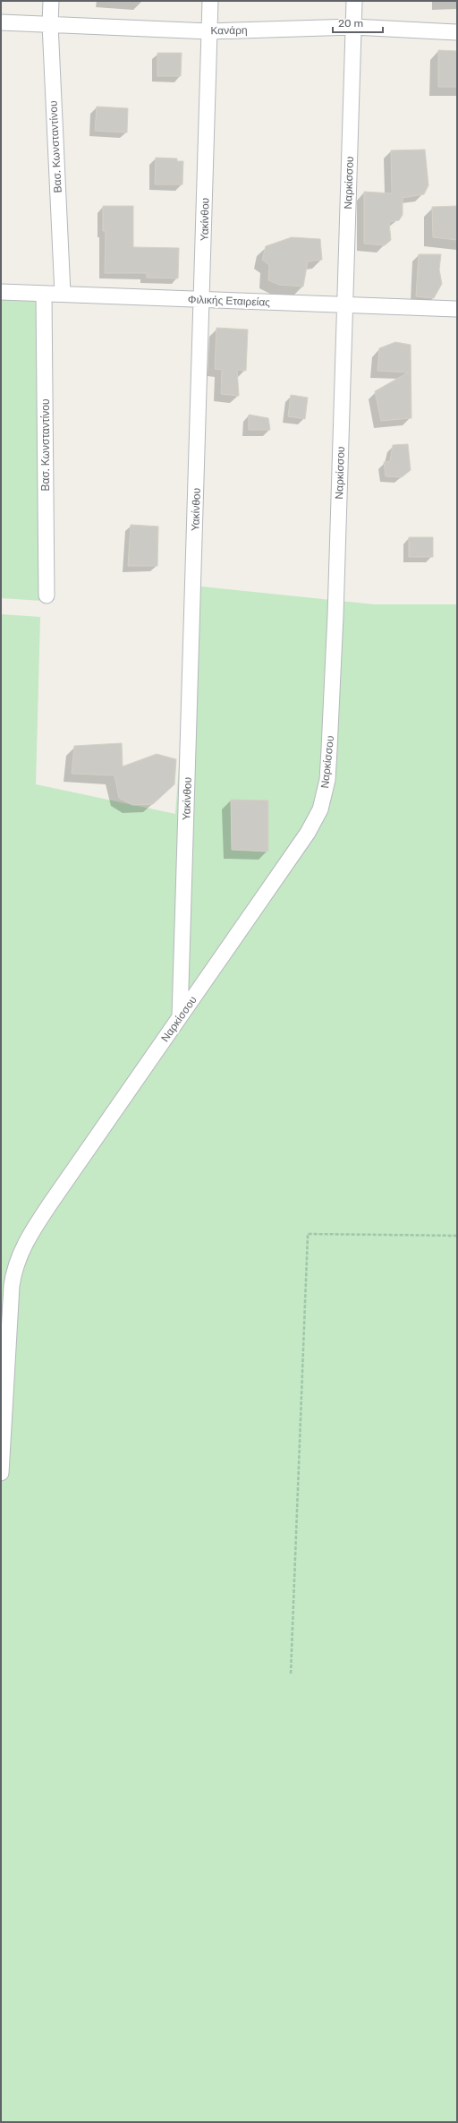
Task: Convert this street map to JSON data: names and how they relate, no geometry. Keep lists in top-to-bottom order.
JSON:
{
  "streets": {
    "street": [
      "Κανάρη",
      "Βασ. Κωνσταντίνου",
      "Ναρκίσσου",
      "Υακίνθου",
      "Φιλικής Εταιρείας"
    ]
  },
  "crossings": [
    ["Κανάρη", "Βασ. Κωνσταντίνου"],
    ["Κανάρη", "Ναρκίσσου"],
    ["Κανάρη", "Υακίνθου"],
    ["Βασ. Κωνσταντίνου", "Φιλικής Εταιρείας"],
    ["Ναρκίσσου", "Υακίνθου"],
    ["Ναρκίσσου", "Φιλικής Εταιρείας"],
    ["Υακίνθου", "Φιλικής Εταιρείας"]
  ],
  "scale_bar": "20 m"
}
